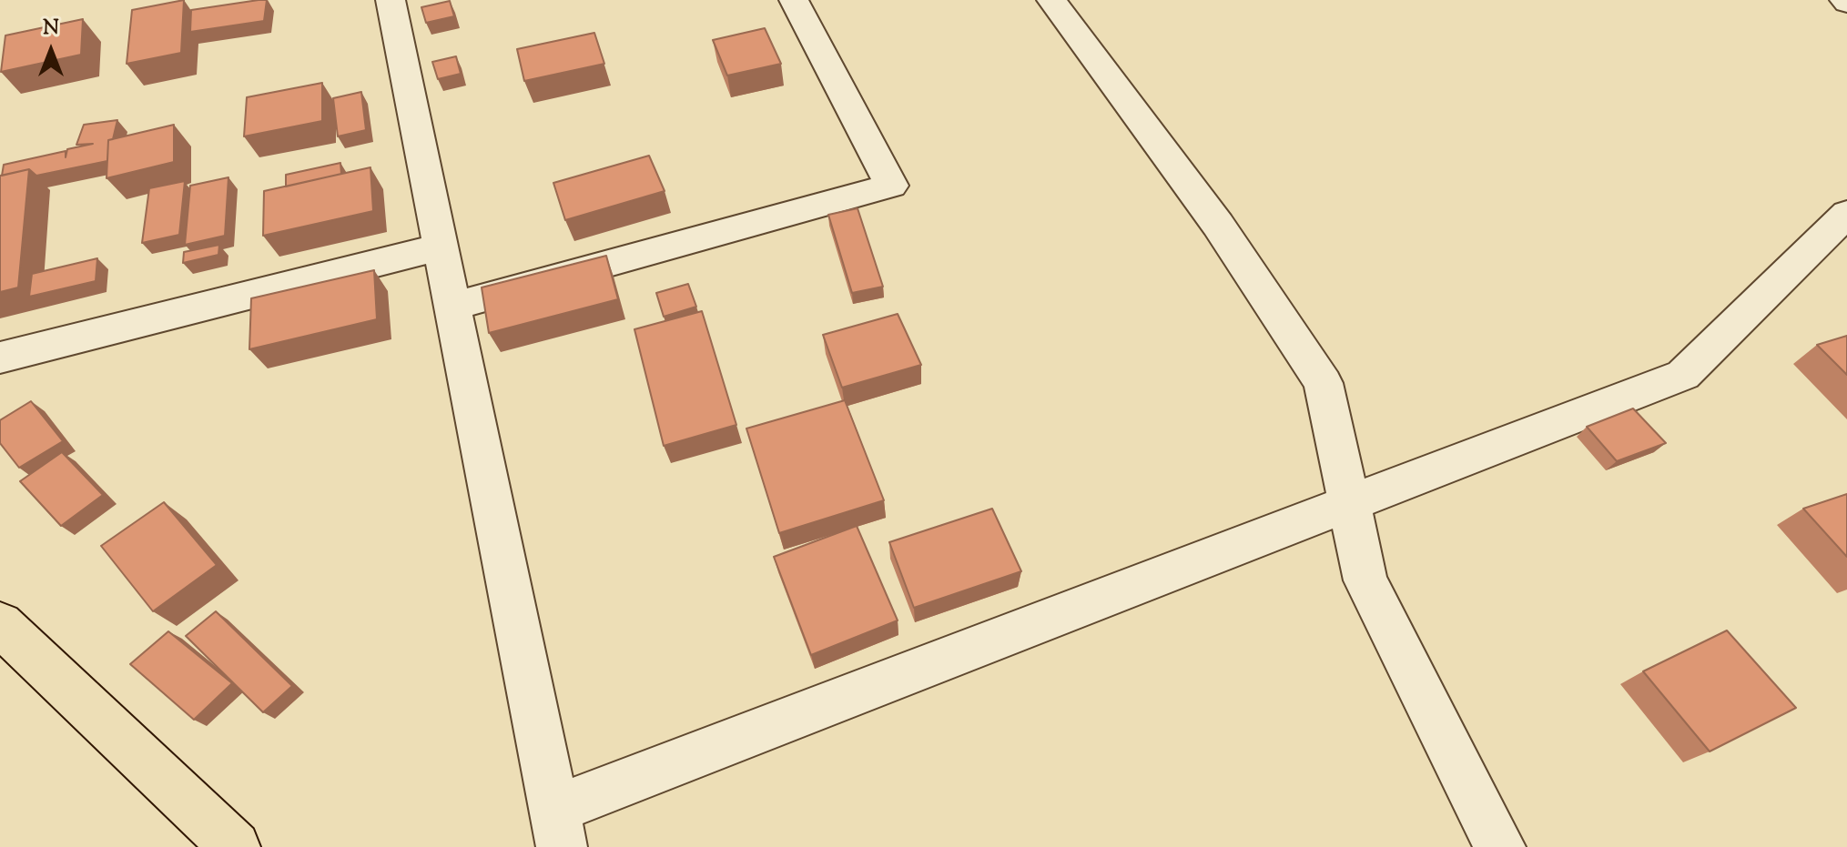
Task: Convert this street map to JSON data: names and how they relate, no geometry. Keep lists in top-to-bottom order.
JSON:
{
  "north": "top"
}
